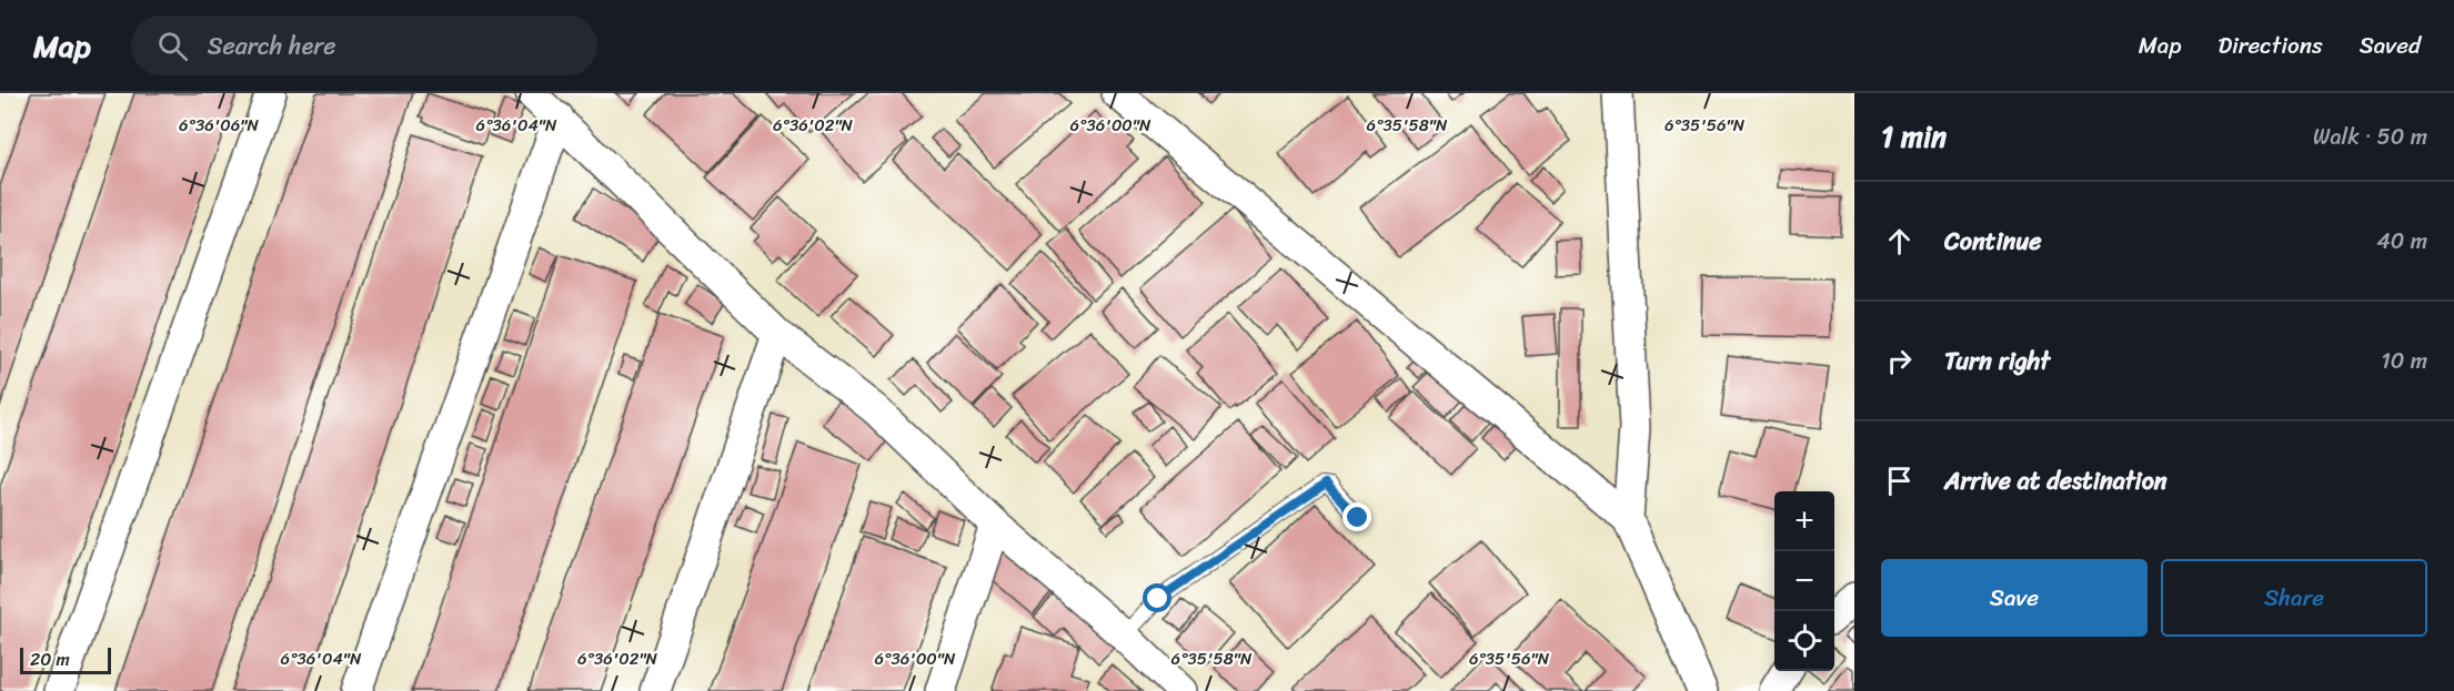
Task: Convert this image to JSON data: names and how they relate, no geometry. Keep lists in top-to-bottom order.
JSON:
{
  "scale_bar": "20 m",
  "page": {
    "header": "Map",
    "search": "Search here",
    "nav": ["Map", "Directions", "Saved"],
    "heading": ["1 min", "Walk · 50 m"],
    "list": [
      ["Continue", "40 m"],
      ["Turn right", "10 m"],
      "Arrive at destination"
    ],
    "map_buttons": ["+", "−"],
    "buttons": ["Save", "Share"],
    "scale": "20 m"
  },
  "coordinates": [
    "6°36'06\"N",
    "6°36'04\"N",
    "6°36'02\"N",
    "6°36'00\"N",
    "6°35'58\"N",
    "6°35'56\"N"
  ]
}
